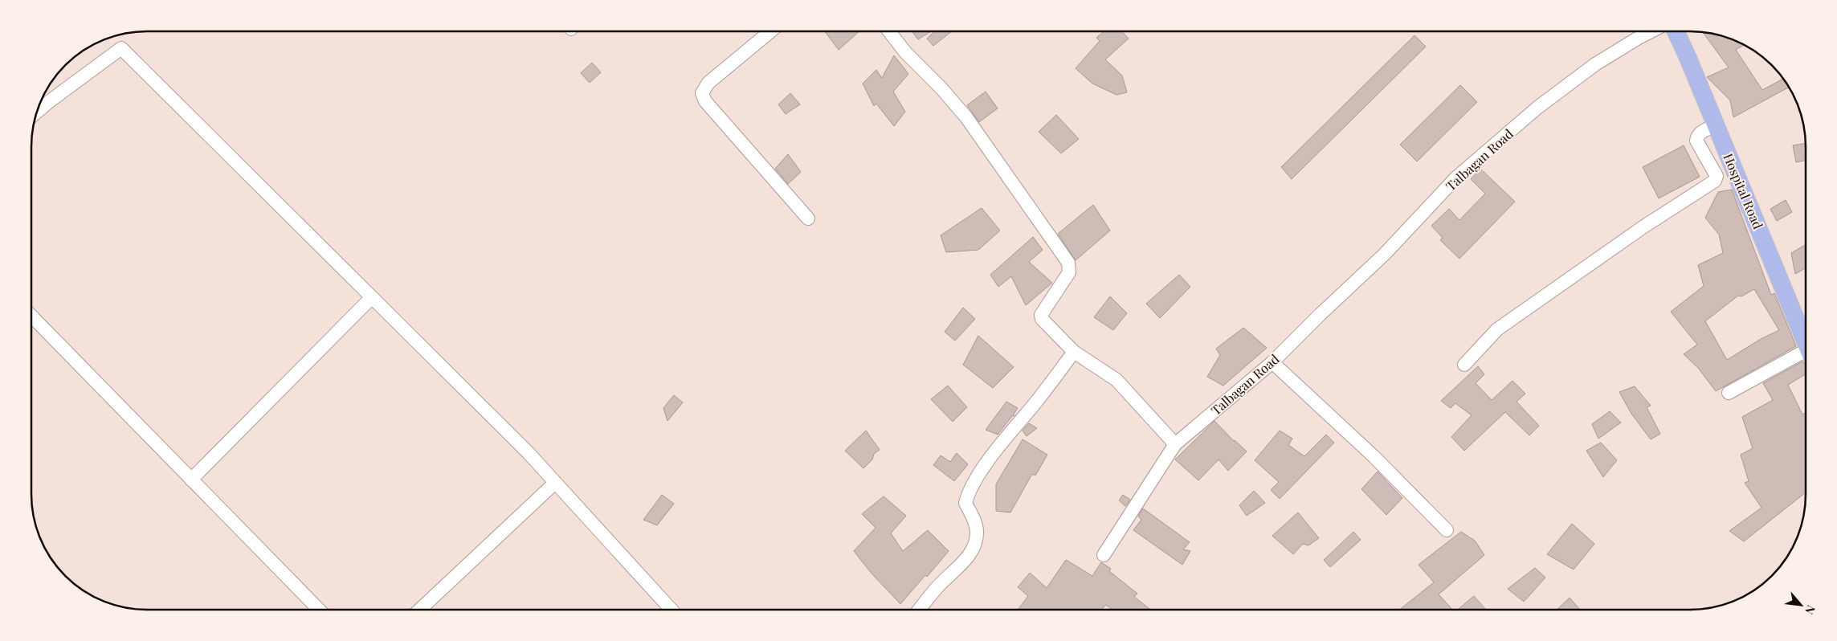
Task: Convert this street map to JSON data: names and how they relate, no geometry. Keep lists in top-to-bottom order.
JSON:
{
  "streets": {
    "main road": ["Hospital Road"],
    "street": ["Talbagan Road"]
  },
  "north": "bottom right"
}
